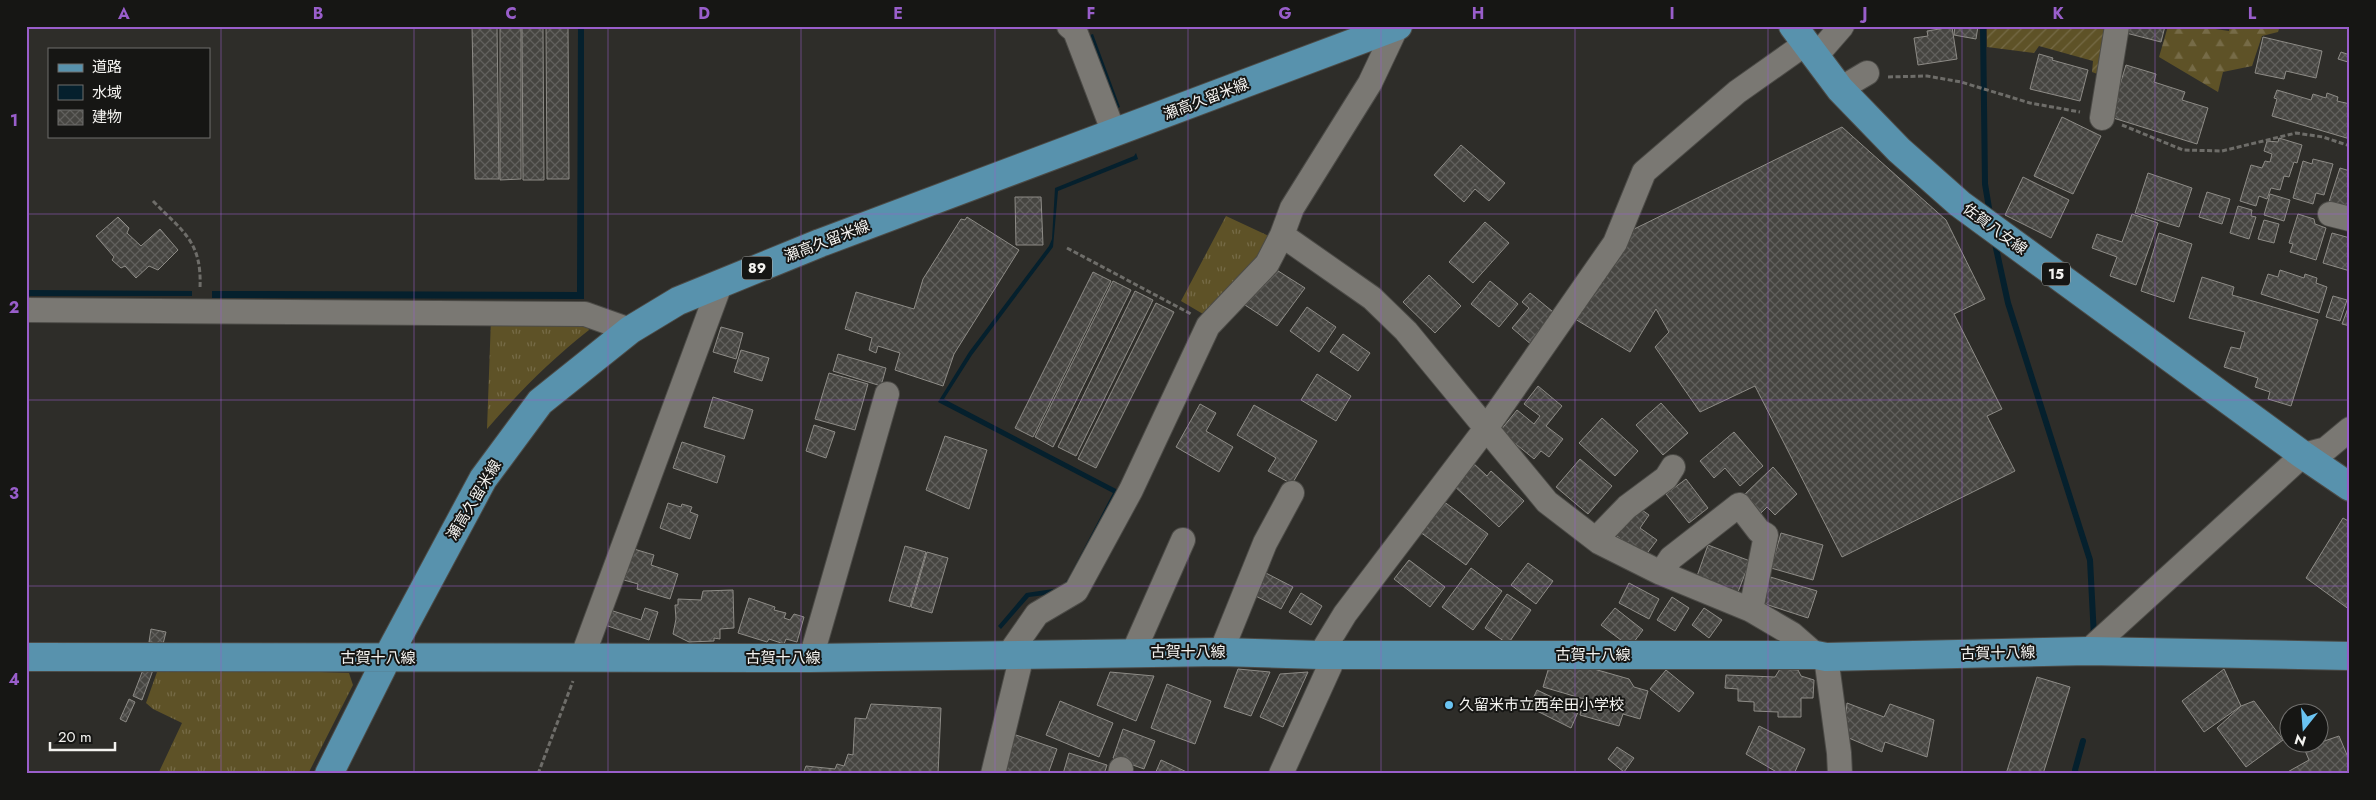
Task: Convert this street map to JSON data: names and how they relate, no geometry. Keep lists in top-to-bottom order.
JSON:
{
  "streets": {
    "main road": [
      "瀬高久留米線",
      "佐賀八女線",
      "89",
      "15",
      "古賀十八線"
    ]
  },
  "crossings": [
    ["瀬高久留米線", "古賀十八線"]
  ],
  "places": ["久留米市立西牟田小学校"],
  "legend": ["道路", "水域", "建物"],
  "scale_bar": "20 m",
  "north": "bottom",
  "grid": {
    "columns": [
      "A",
      "B",
      "C",
      "D",
      "E",
      "F",
      "G",
      "H",
      "I",
      "J",
      "K",
      "L"
    ],
    "rows": [
      "1",
      "2",
      "3",
      "4"
    ]
  }
}
